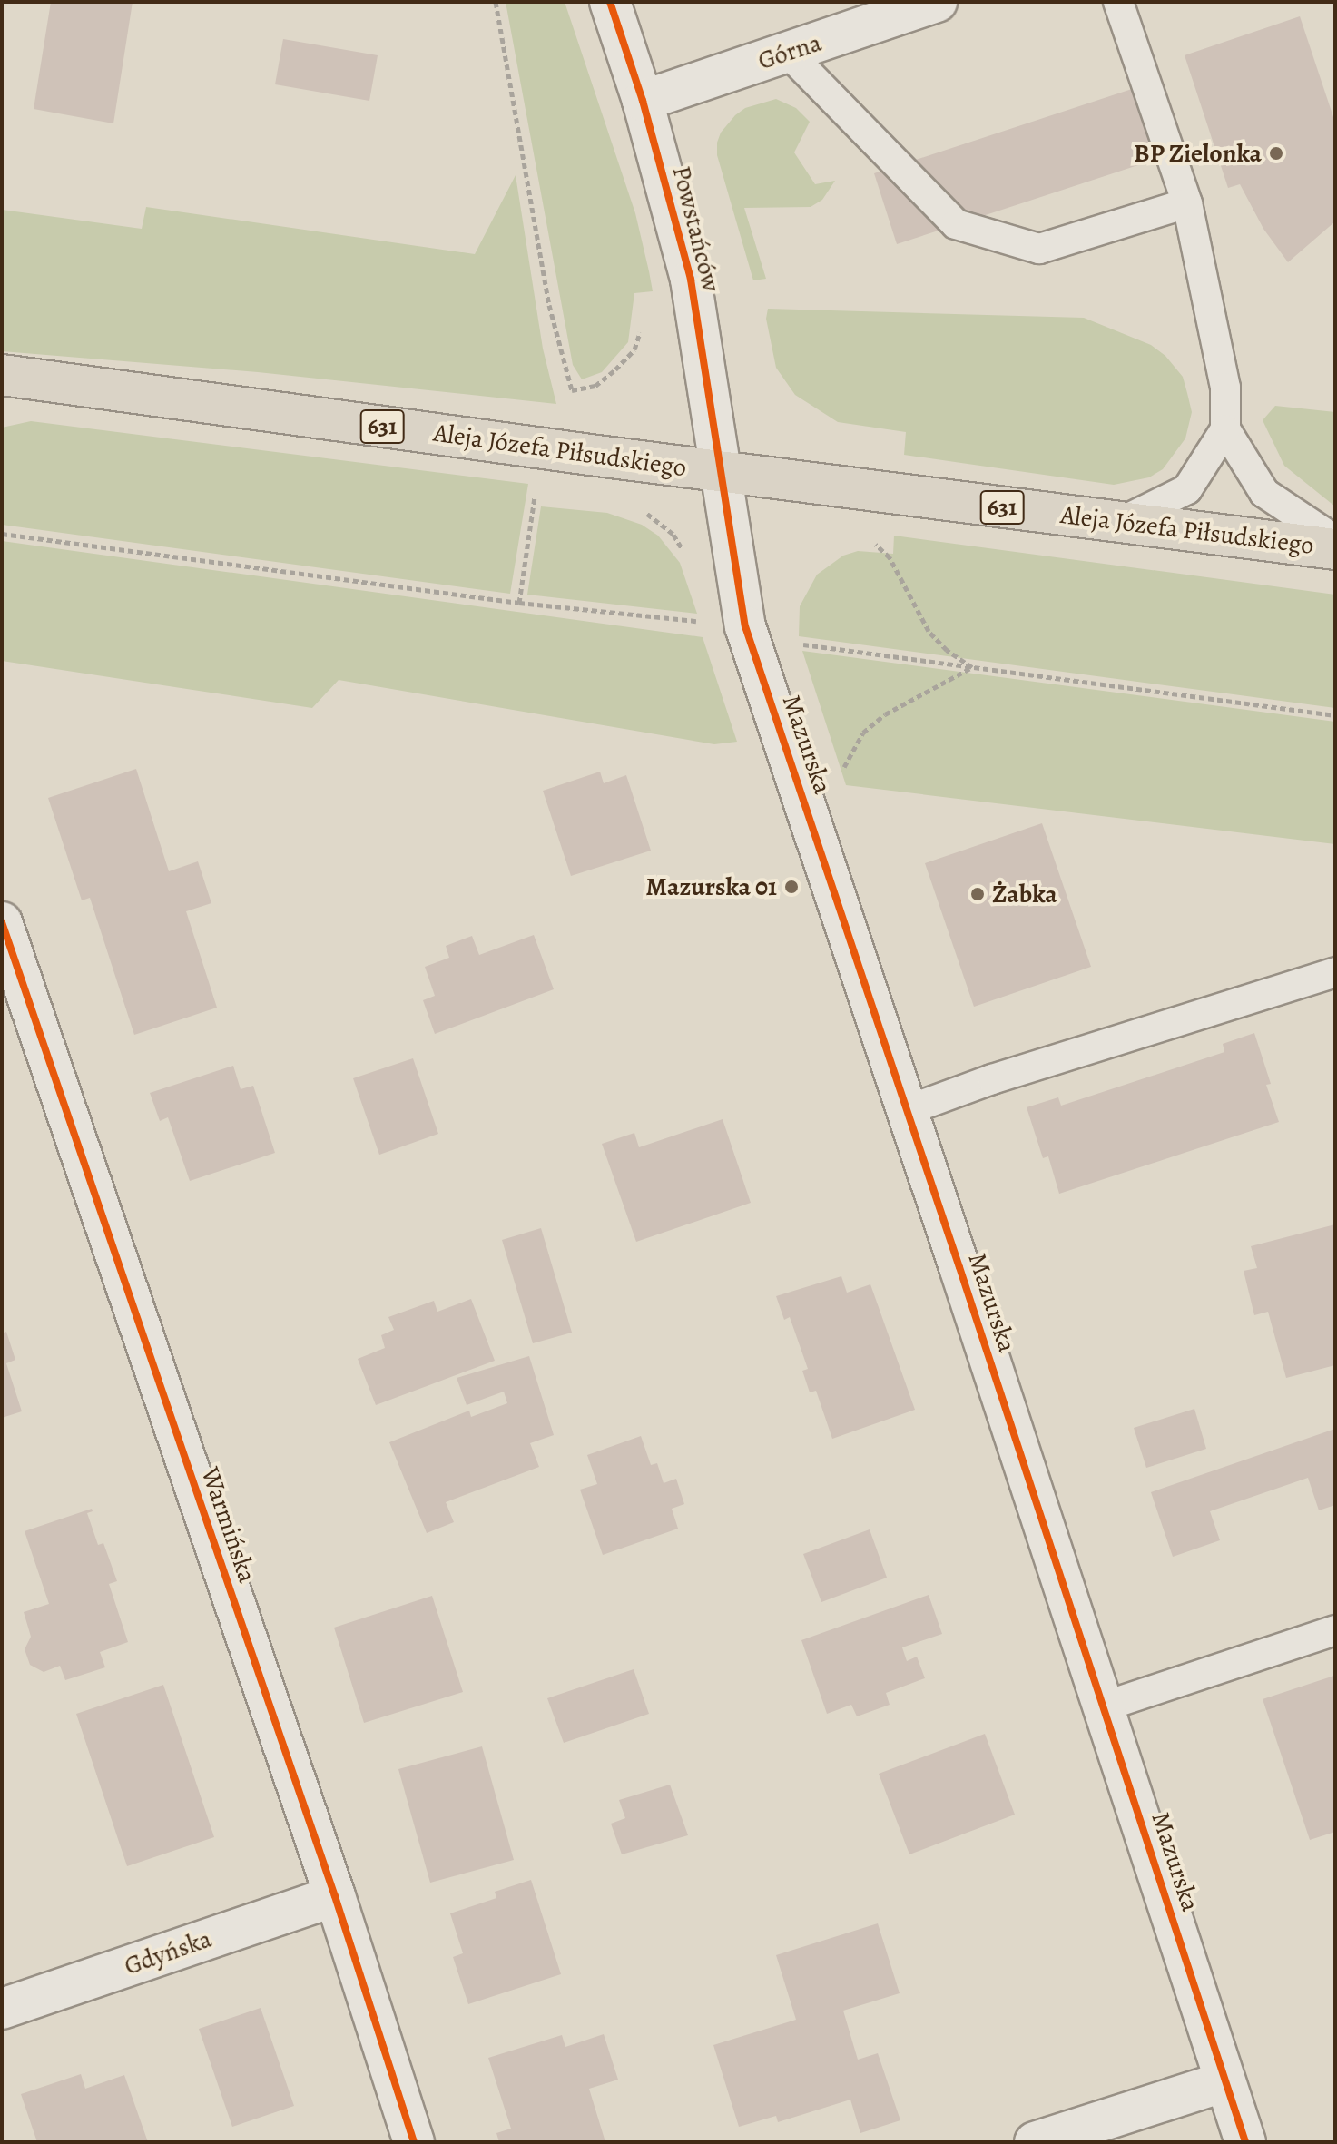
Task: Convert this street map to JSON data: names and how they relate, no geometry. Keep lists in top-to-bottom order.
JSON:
{
  "streets": {
    "main road": ["631", "Aleja Józefa Piłsudskiego"],
    "street": [
      "Górna",
      "Powstańców",
      "Mazurska",
      "Warmińska",
      "Gdyńska"
    ]
  },
  "crossings": [
    ["Górna", "Powstańców"],
    ["Powstańców", "Aleja Józefa Piłsudskiego"],
    ["Powstańców", "Mazurska"],
    ["Aleja Józefa Piłsudskiego", "Mazurska"],
    ["Warmińska", "Gdyńska"]
  ],
  "places": ["BP Zielonka", "Mazurska 01", "Żabka"]
}
